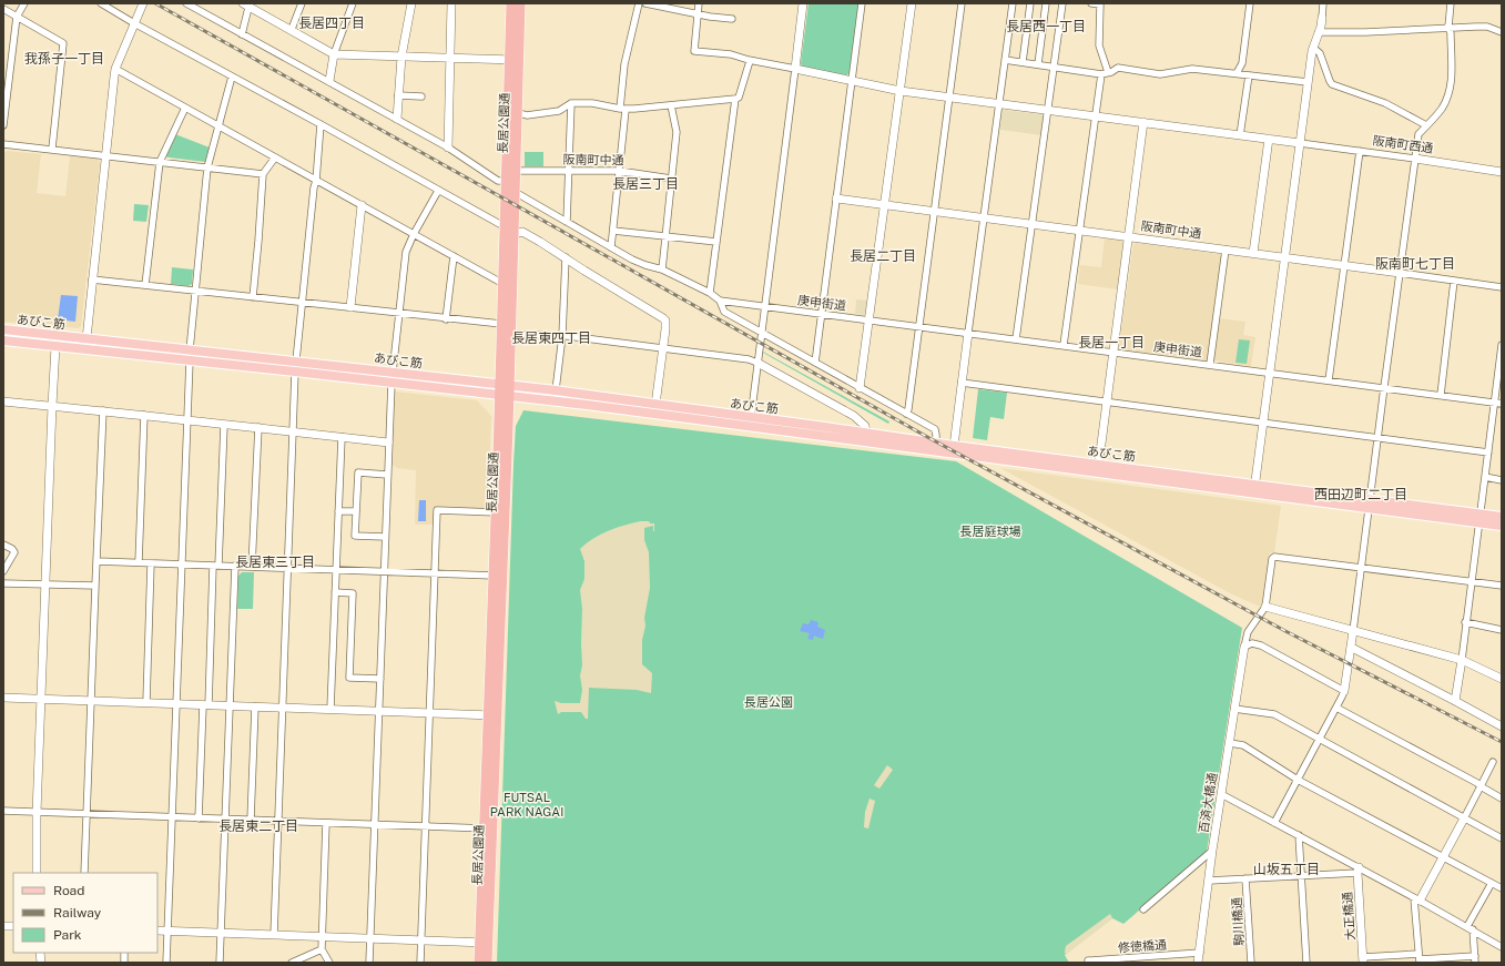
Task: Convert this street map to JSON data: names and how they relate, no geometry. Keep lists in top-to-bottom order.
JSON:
{
  "streets": {
    "highway": ["長居公園通"],
    "main road": ["あびこ筋"],
    "street": [
      "阪南町西通",
      "阪南町中通",
      "庚申街道",
      "百済大橋通",
      "大正橋通",
      "駒川橋通",
      "修徳橋通"
    ]
  },
  "crossings": [
    ["長居公園通", "阪南町中通"],
    ["長居公園通", "あびこ筋"],
    ["百済大橋通", "修徳橋通"]
  ],
  "districts": [
    "長居四丁目",
    "長居西一丁目",
    "我孫子一丁目",
    "長居三丁目",
    "長居二丁目",
    "阪南町七丁目",
    "長居東四丁目",
    "長居一丁目",
    "西田辺町二丁目",
    "長居東三丁目",
    "長居東二丁目",
    "山坂五丁目"
  ],
  "parks": ["長居庭球場", "長居公園", "FUTSAL PARK NAGAI"],
  "legend": ["Road", "Railway", "Park"]
}
